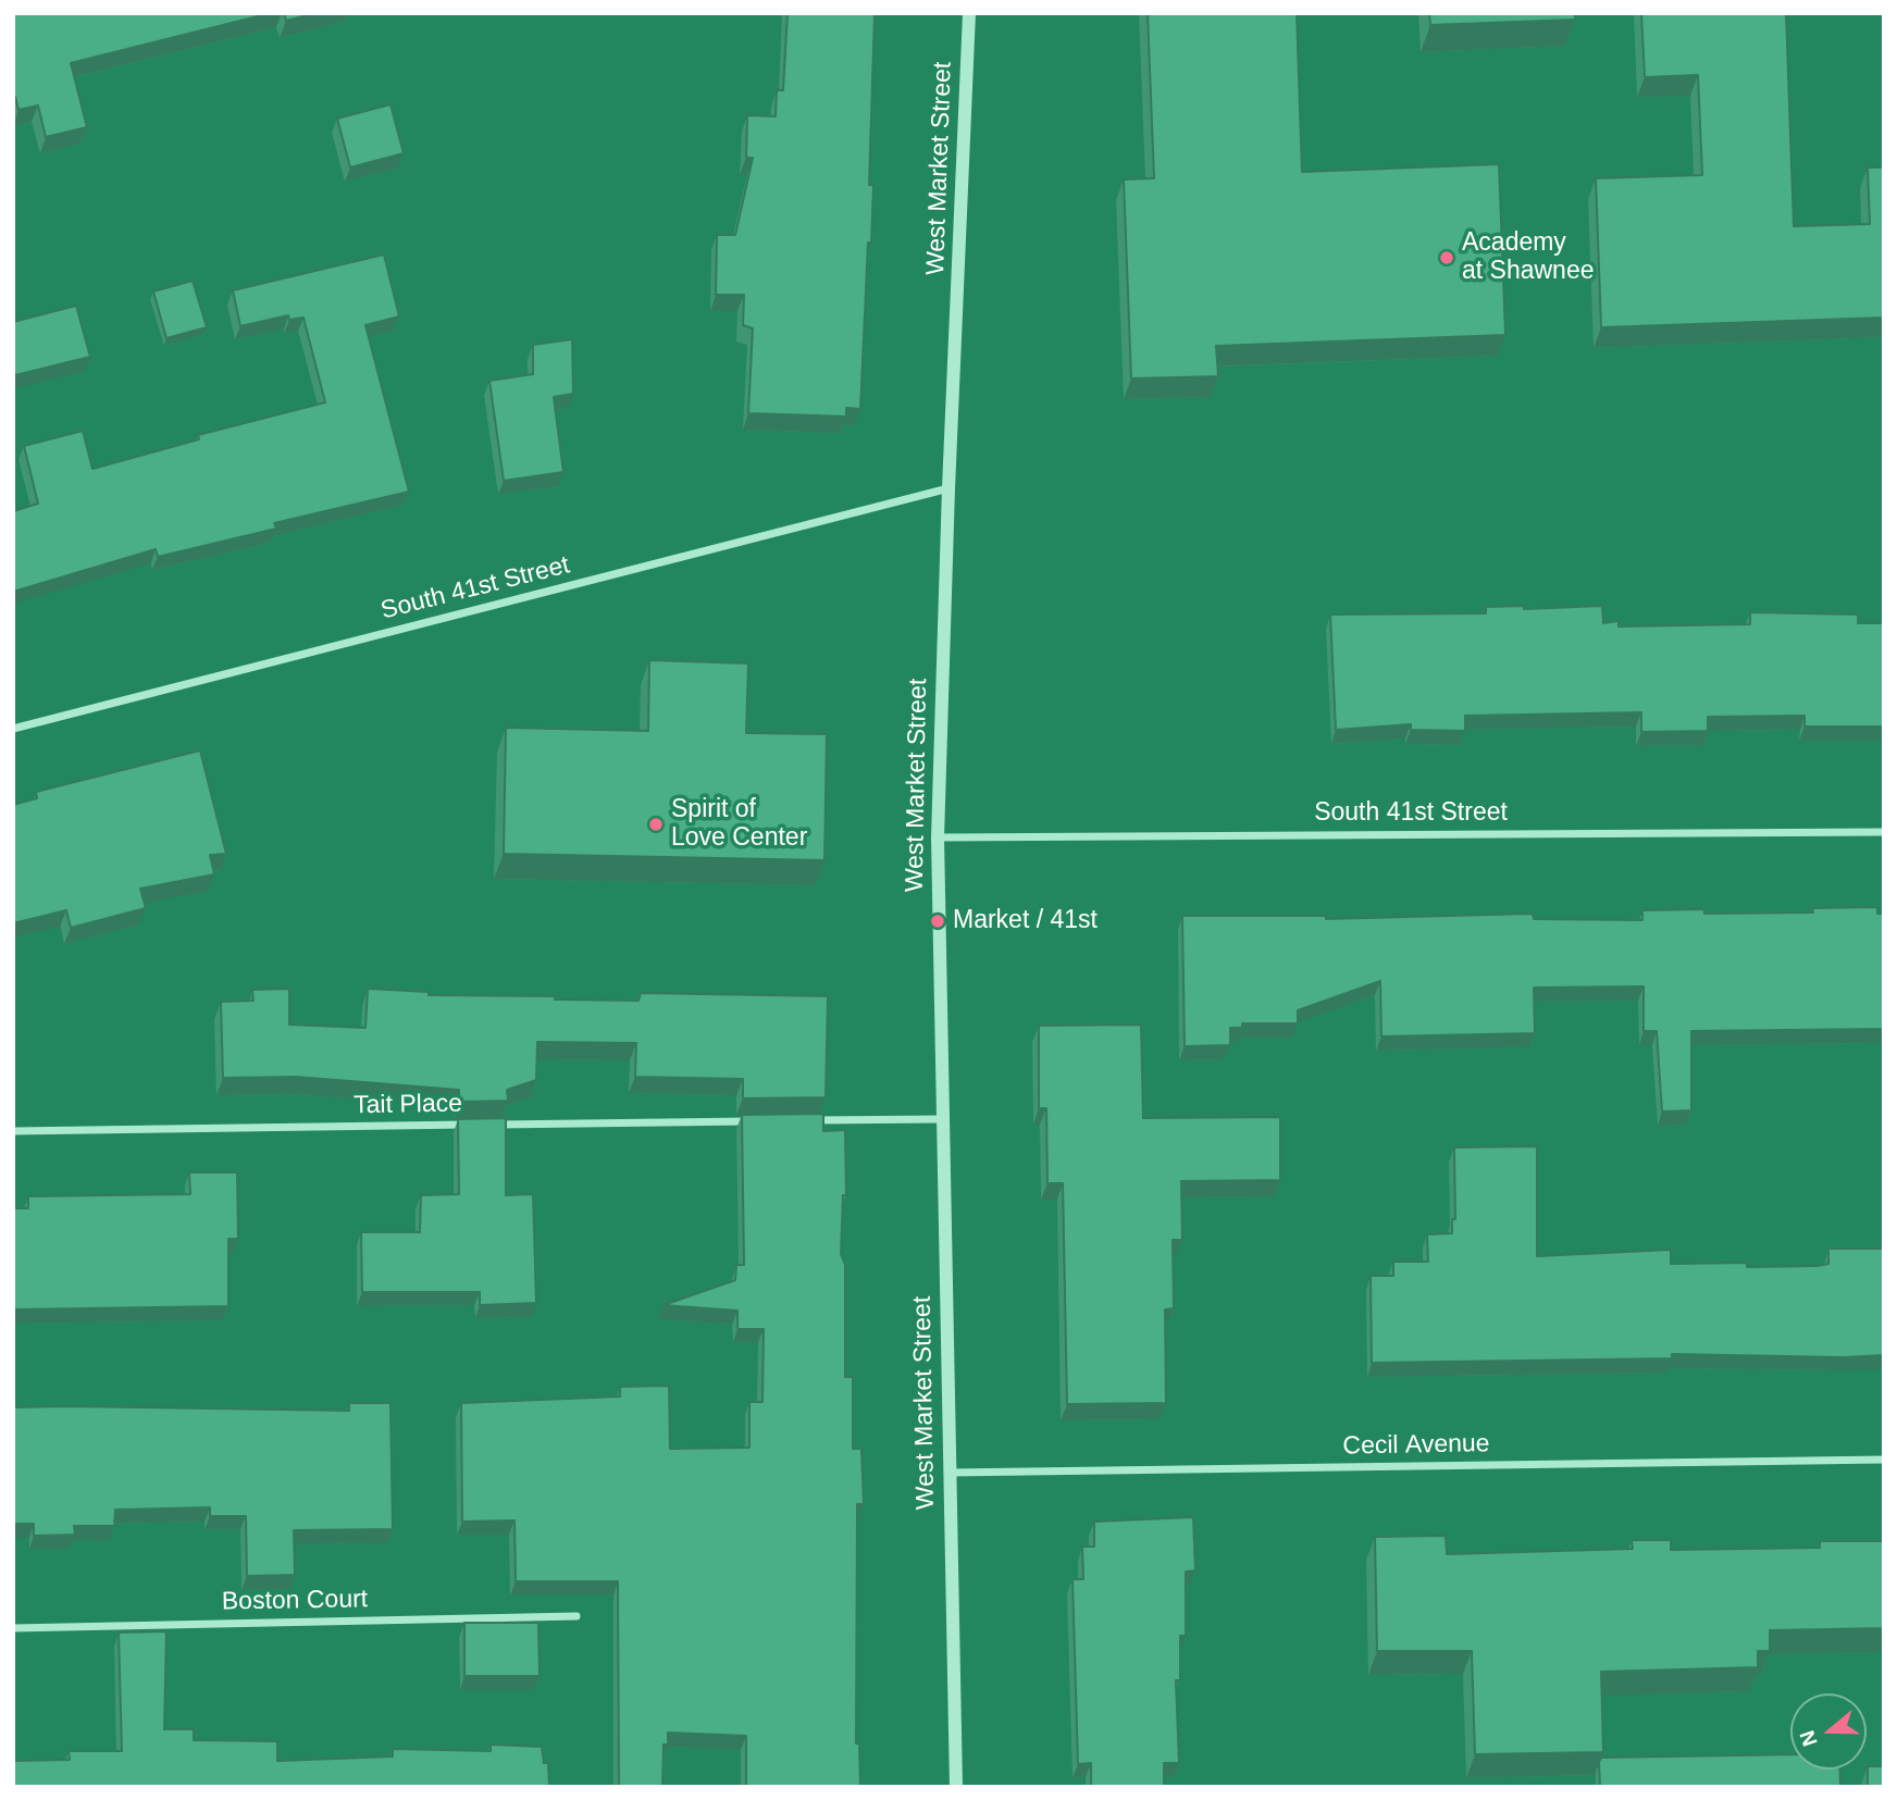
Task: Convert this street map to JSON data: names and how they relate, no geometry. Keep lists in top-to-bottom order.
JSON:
{
  "streets": {
    "street": [
      "West Market Street",
      "South 41st Street",
      "Tait Place",
      "Cecil Avenue",
      "Boston Court"
    ]
  },
  "crossings": [
    ["West Market Street", "South 41st Street"],
    ["West Market Street", "Cecil Avenue"]
  ],
  "places": ["Academy at Shawnee", "Spirit of Love Center", "Market / 41st"],
  "north": "left"
}
